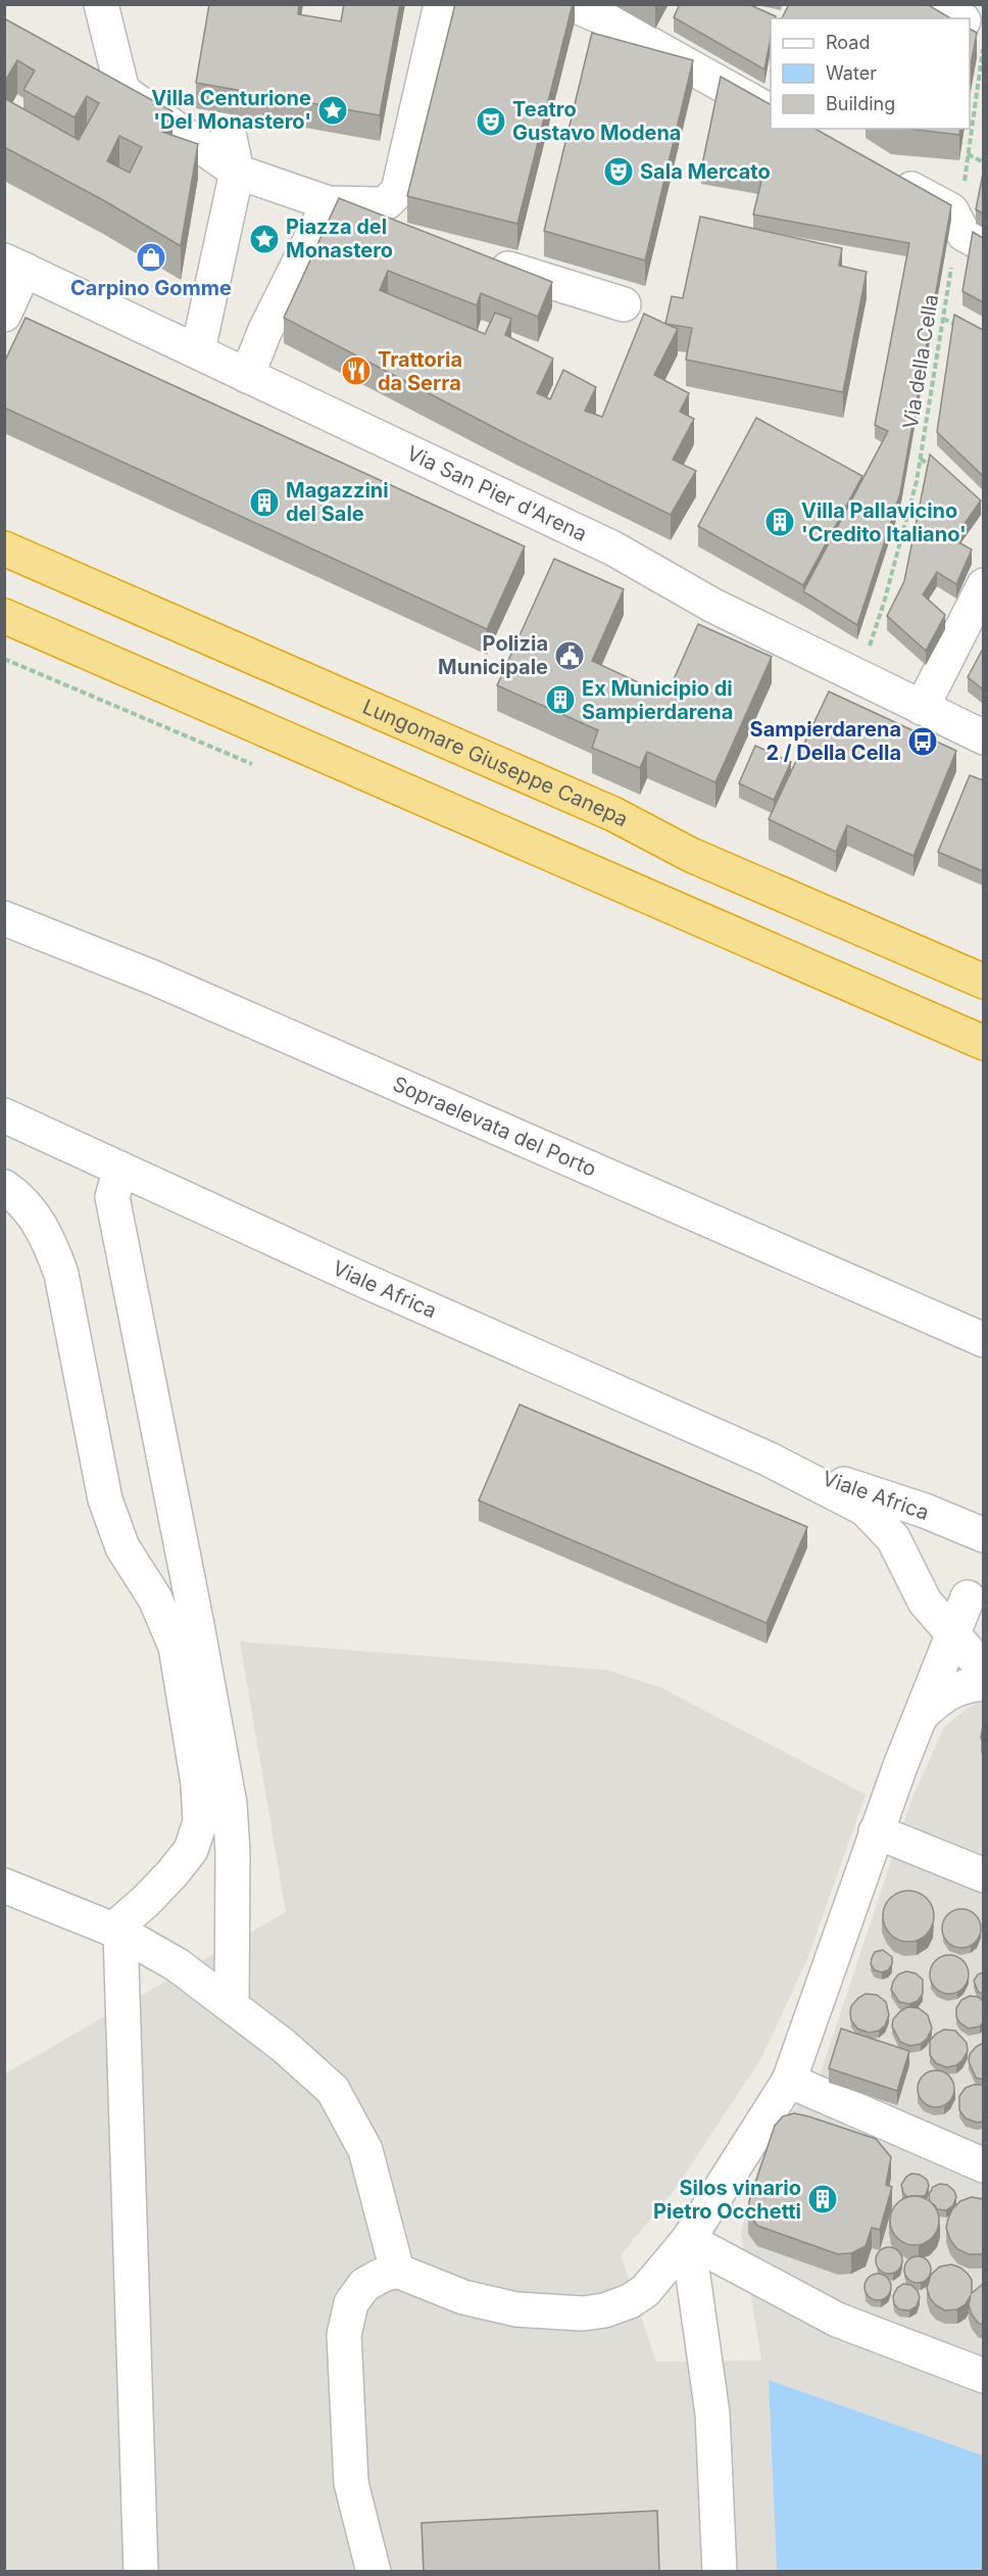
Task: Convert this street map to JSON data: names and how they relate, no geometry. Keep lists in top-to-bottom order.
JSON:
{
  "streets": {
    "highway": ["Lungomare Giuseppe Canepa"],
    "street": ["Via San Pier d'Arena", "Sopraelevata del Porto", "Viale Africa"],
    "path": ["Via della Cella"]
  },
  "crossings": [
    ["Via della Cella", "Via San Pier d'Arena"]
  ],
  "places": {
    "place": ["Villa Centurione 'Del Monastero'", "Piazza del Monastero"],
    "theatre": ["Teatro Gustavo Modena", "Sala Mercato"],
    "shop": ["Carpino Gomme"],
    "restaurant": ["Trattoria da Serra"],
    "building": [
      "Magazzini del Sale",
      "Villa Pallavicino 'Credito Italiano'",
      "Ex Municipio di Sampierdarena",
      "Silos vinario Pietro Occhetti"
    ],
    "public building": ["Polizia Municipale"],
    "bus stop": ["Sampierdarena 2 / Della Cella"]
  },
  "legend": ["Road", "Water", "Building"]
}
